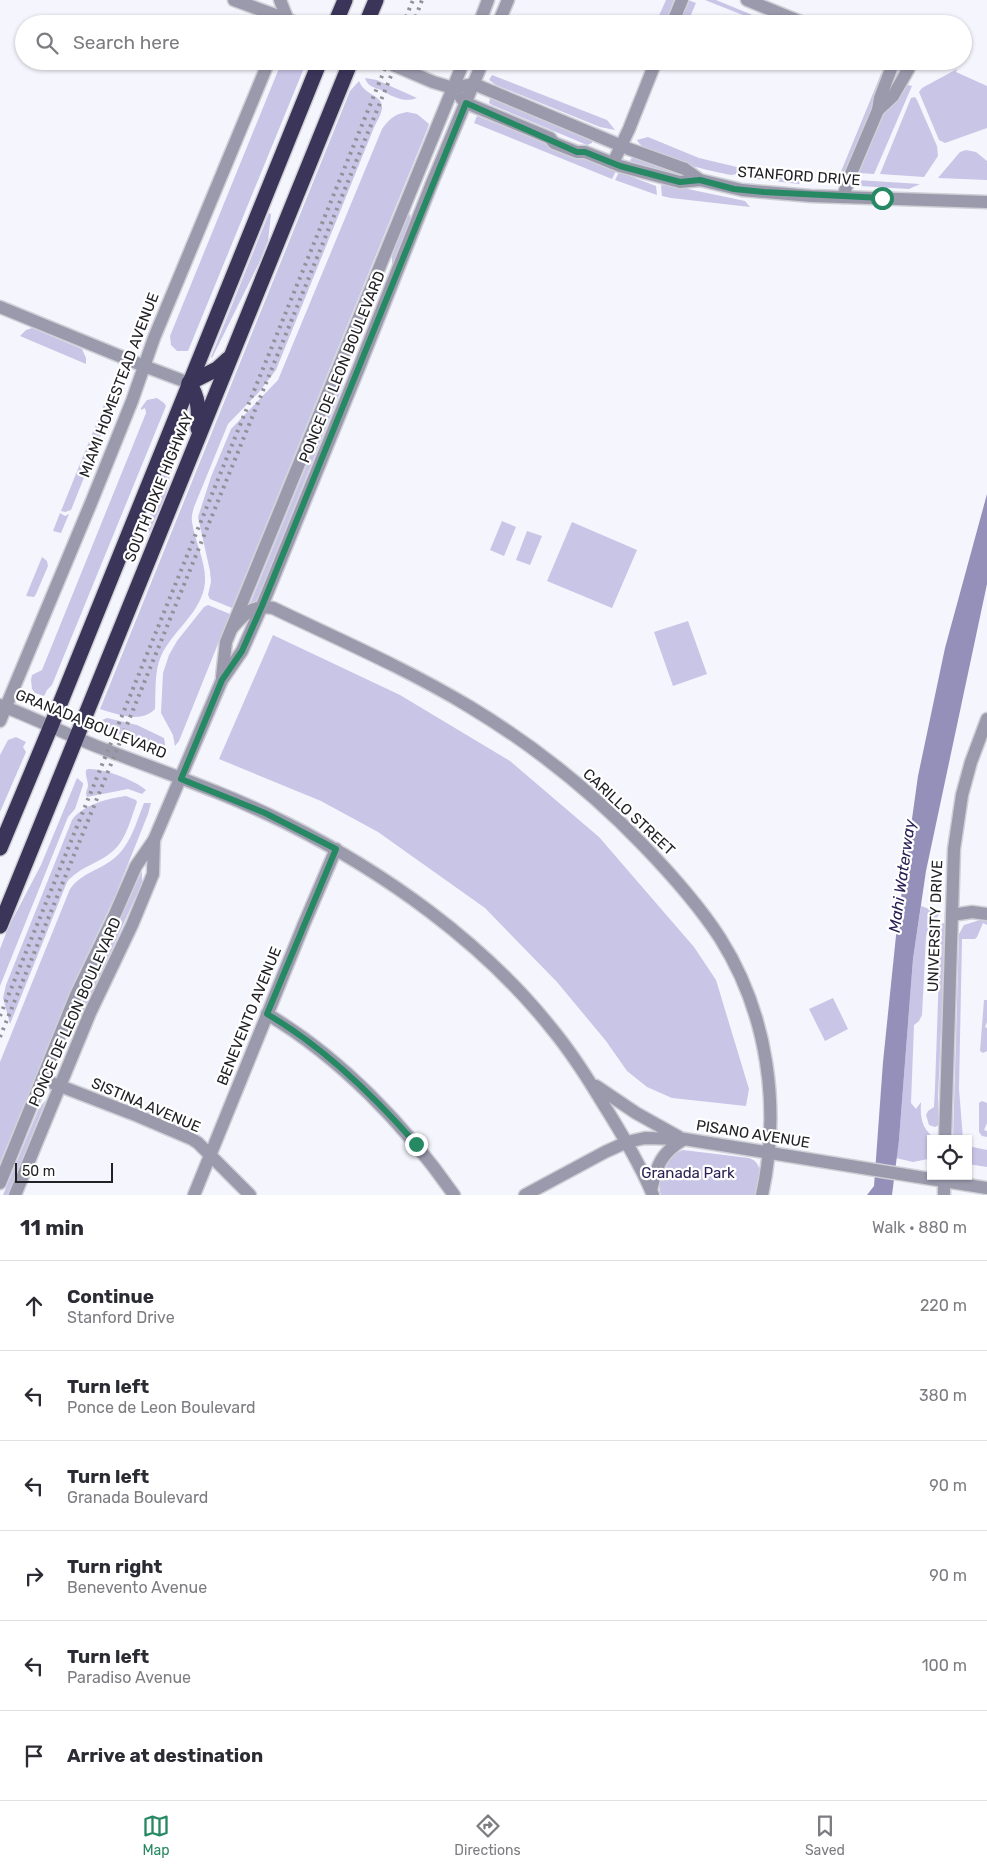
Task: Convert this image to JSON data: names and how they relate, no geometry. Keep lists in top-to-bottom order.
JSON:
{
  "streets": {
    "highway": ["SOUTH DIXIE HIGHWAY"],
    "street": [
      "STANFORD DRIVE",
      "PONCE DE LEON BOULEVARD",
      "MIAMI HOMESTEAD AVENUE",
      "GRANADA BOULEVARD",
      "CARILLO STREET",
      "UNIVERSITY DRIVE",
      "BENEVENTO AVENUE",
      "SISTINA AVENUE",
      "PISANO AVENUE"
    ]
  },
  "crossings": [
    ["STANFORD DRIVE", "PONCE DE LEON BOULEVARD"],
    ["PONCE DE LEON BOULEVARD", "GRANADA BOULEVARD"],
    ["PONCE DE LEON BOULEVARD", "CARILLO STREET"],
    ["PONCE DE LEON BOULEVARD", "SISTINA AVENUE"],
    ["MIAMI HOMESTEAD AVENUE", "GRANADA BOULEVARD"],
    ["SOUTH DIXIE HIGHWAY", "GRANADA BOULEVARD"],
    ["GRANADA BOULEVARD", "BENEVENTO AVENUE"],
    ["GRANADA BOULEVARD", "PISANO AVENUE"],
    ["CARILLO STREET", "PISANO AVENUE"],
    ["BENEVENTO AVENUE", "SISTINA AVENUE"]
  ],
  "water": ["Mahi Waterway"],
  "parks": ["Granada Park"],
  "scale_bar": "50 m",
  "page": {
    "search": "Search here",
    "scale": "50 m",
    "heading": ["11 min", "Walk · 880 m"],
    "list": [
      ["Continue", "Stanford Drive", "220 m"],
      ["Turn left", "Ponce de Leon Boulevard", "380 m"],
      ["Turn left", "Granada Boulevard", "90 m"],
      ["Turn right", "Benevento Avenue", "90 m"],
      ["Turn left", "Paradiso Avenue", "100 m"],
      "Arrive at destination"
    ],
    "nav": ["Map", "Directions", "Saved"]
  }
}
